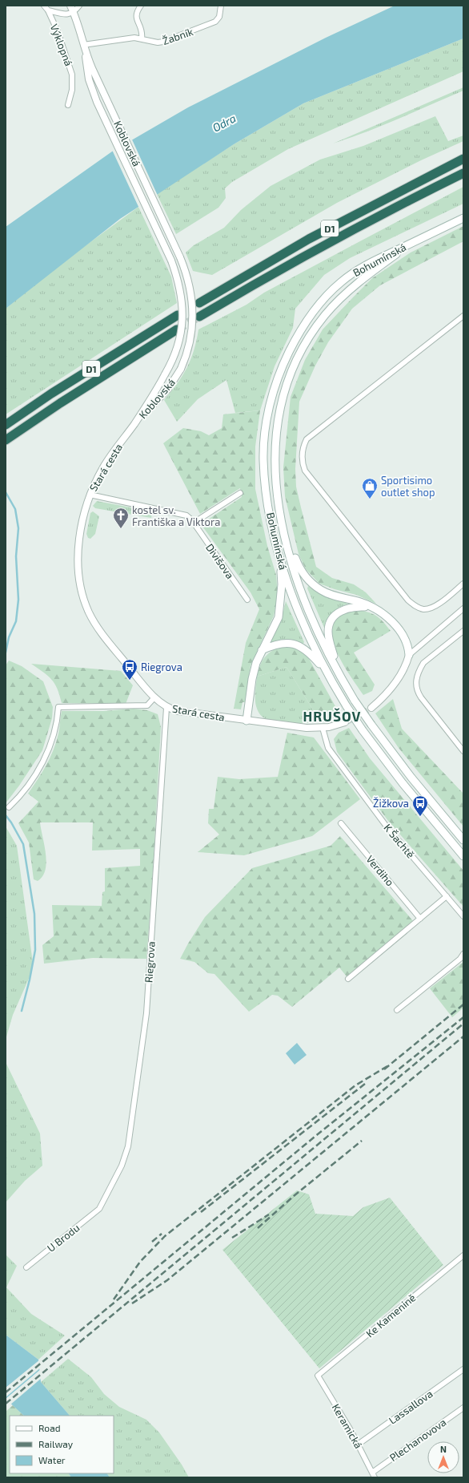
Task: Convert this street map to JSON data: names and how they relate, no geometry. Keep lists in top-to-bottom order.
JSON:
{
  "streets": {
    "highway": ["D1"],
    "main road": ["Bohumínská"],
    "street": [
      "Žabník",
      "Výklopná",
      "Koblovská",
      "Stará cesta",
      "Divišova",
      "K Šachtě",
      "Verdiho",
      "Riegrova",
      "U Brodu",
      "Ke Kamenině",
      "Lassallova",
      "Keramická",
      "Plechanovova"
    ]
  },
  "crossings": [
    ["Žabník", "Koblovská"],
    ["Výklopná", "Koblovská"],
    ["Koblovská", "Stará cesta"],
    ["Stará cesta", "Divišova"],
    ["Stará cesta", "K Šachtě"],
    ["Stará cesta", "Riegrova"],
    ["Riegrova", "U Brodu"],
    ["Ke Kamenině", "Keramická"],
    ["Lassallova", "Keramická"],
    ["Keramická", "Plechanovova"]
  ],
  "districts": ["HRUŠOV"],
  "water": ["Odra"],
  "places": {
    "shop": ["Sportisimo outlet shop"],
    "church": ["kostel sv. Františka a Viktora"],
    "bus stop": ["Riegrova", "Žižkova"]
  },
  "legend": ["Road", "Railway", "Water"],
  "north": "top"
}
